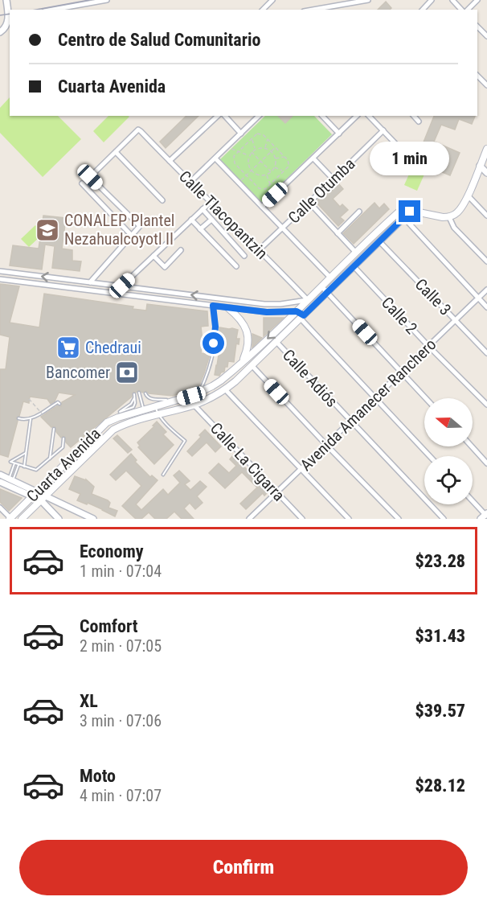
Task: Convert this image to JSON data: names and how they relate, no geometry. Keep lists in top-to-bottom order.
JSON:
{
  "streets": {
    "main road": ["Cuarta Avenida"],
    "street": [
      "Calle Otumba",
      "Calle Tlacopantzin",
      "Calle 3",
      "Calle 2",
      "Calle Adiós",
      "Avenida Amanecer Ranchero",
      "Calle La Cigarra"
    ]
  },
  "crossings": [
    ["Calle Otumba", "Calle Tlacopantzin"],
    ["Calle Tlacopantzin", "Cuarta Avenida"],
    ["Calle 3", "Avenida Amanecer Ranchero"],
    ["Calle 3", "Cuarta Avenida"],
    ["Calle 2", "Avenida Amanecer Ranchero"],
    ["Calle 2", "Cuarta Avenida"],
    ["Calle Adiós", "Avenida Amanecer Ranchero"],
    ["Calle Adiós", "Cuarta Avenida"],
    ["Avenida Amanecer Ranchero", "Calle La Cigarra"],
    ["Calle La Cigarra", "Cuarta Avenida"]
  ],
  "places": {
    "school or university": ["CONALEP Plantel Nezahualcoyotl II"],
    "supermarket": ["Chedraui"],
    "bank": ["Bancomer"]
  },
  "north": "left",
  "page": {
    "banner": ["Centro de Salud Comunitario", "Cuarta Avenida"],
    "bubble": "1 min",
    "list": [
      {
        "name": "Economy",
        "note": "1 min · 07:04",
        "value": "$23.28"
      },
      {
        "name": "Comfort",
        "note": "2 min · 07:05",
        "value": "$31.43"
      },
      {
        "name": "XL",
        "note": "3 min · 07:06",
        "value": "$39.57"
      },
      {
        "name": "Moto",
        "note": "4 min · 07:07",
        "value": "$28.12"
      }
    ],
    "buttons": "Confirm"
  }
}
